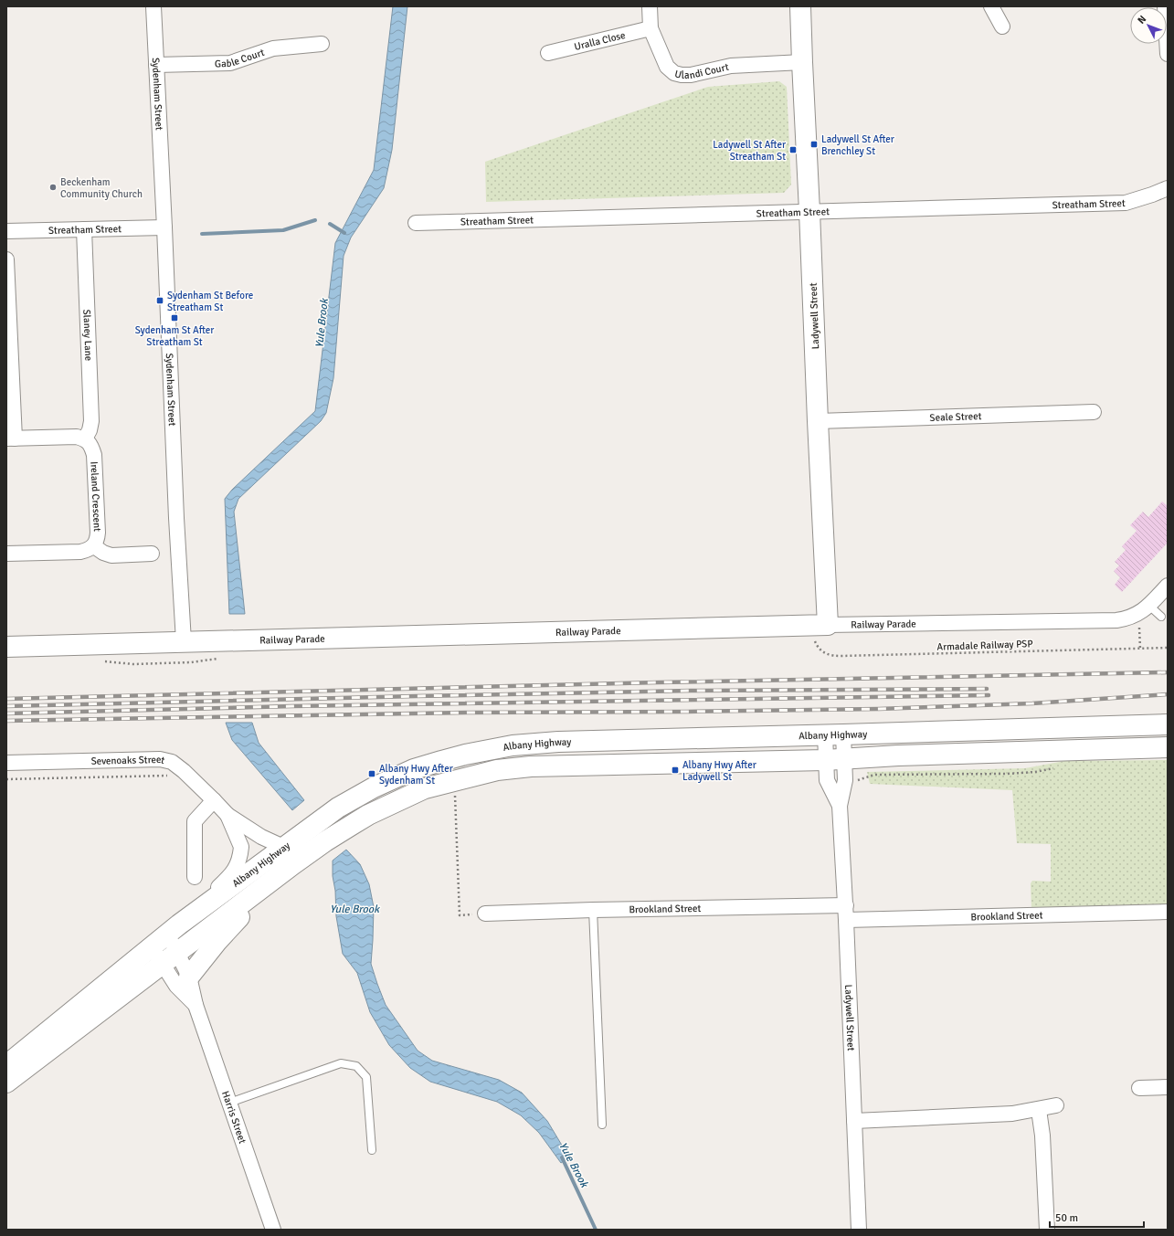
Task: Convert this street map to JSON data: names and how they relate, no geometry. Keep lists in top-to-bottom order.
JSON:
{
  "streets": {
    "main road": ["Ladywell Street", "Railway Parade", "Albany Highway"],
    "street": [
      "Uralla Close",
      "Gable Court",
      "Ulandi Court",
      "Sydenham Street",
      "Streatham Street",
      "Slaney Lane",
      "Seale Street",
      "Ireland Crescent",
      "Sevenoaks Street",
      "Brookland Street",
      "Harris Street"
    ],
    "path": ["Armadale Railway PSP"]
  },
  "crossings": [
    ["Uralla Close", "Ulandi Court"],
    ["Gable Court", "Sydenham Street"],
    ["Ulandi Court", "Ladywell Street"],
    ["Sydenham Street", "Streatham Street"],
    ["Sydenham Street", "Railway Parade"],
    ["Streatham Street", "Ladywell Street"],
    ["Streatham Street", "Slaney Lane"],
    ["Ladywell Street", "Seale Street"],
    ["Ladywell Street", "Railway Parade"],
    ["Ladywell Street", "Armadale Railway PSP"],
    ["Ladywell Street", "Albany Highway"],
    ["Ladywell Street", "Brookland Street"],
    ["Slaney Lane", "Ireland Crescent"],
    ["Railway Parade", "Armadale Railway PSP"],
    ["Albany Highway", "Sevenoaks Street"],
    ["Albany Highway", "Harris Street"],
    ["Sevenoaks Street", "Harris Street"]
  ],
  "water": ["Yule Brook"],
  "places": {
    "transit": [
      "Ladywell St After Brenchley St",
      "Ladywell St After Streatham St",
      "Sydenham St Before Streatham St",
      "Sydenham St After Streatham St",
      "Albany Hwy After Ladywell St",
      "Albany Hwy After Sydenham St"
    ],
    "other": ["Beckenham Community Church"]
  },
  "scale_bar": "50 m",
  "north": "top left"
}
